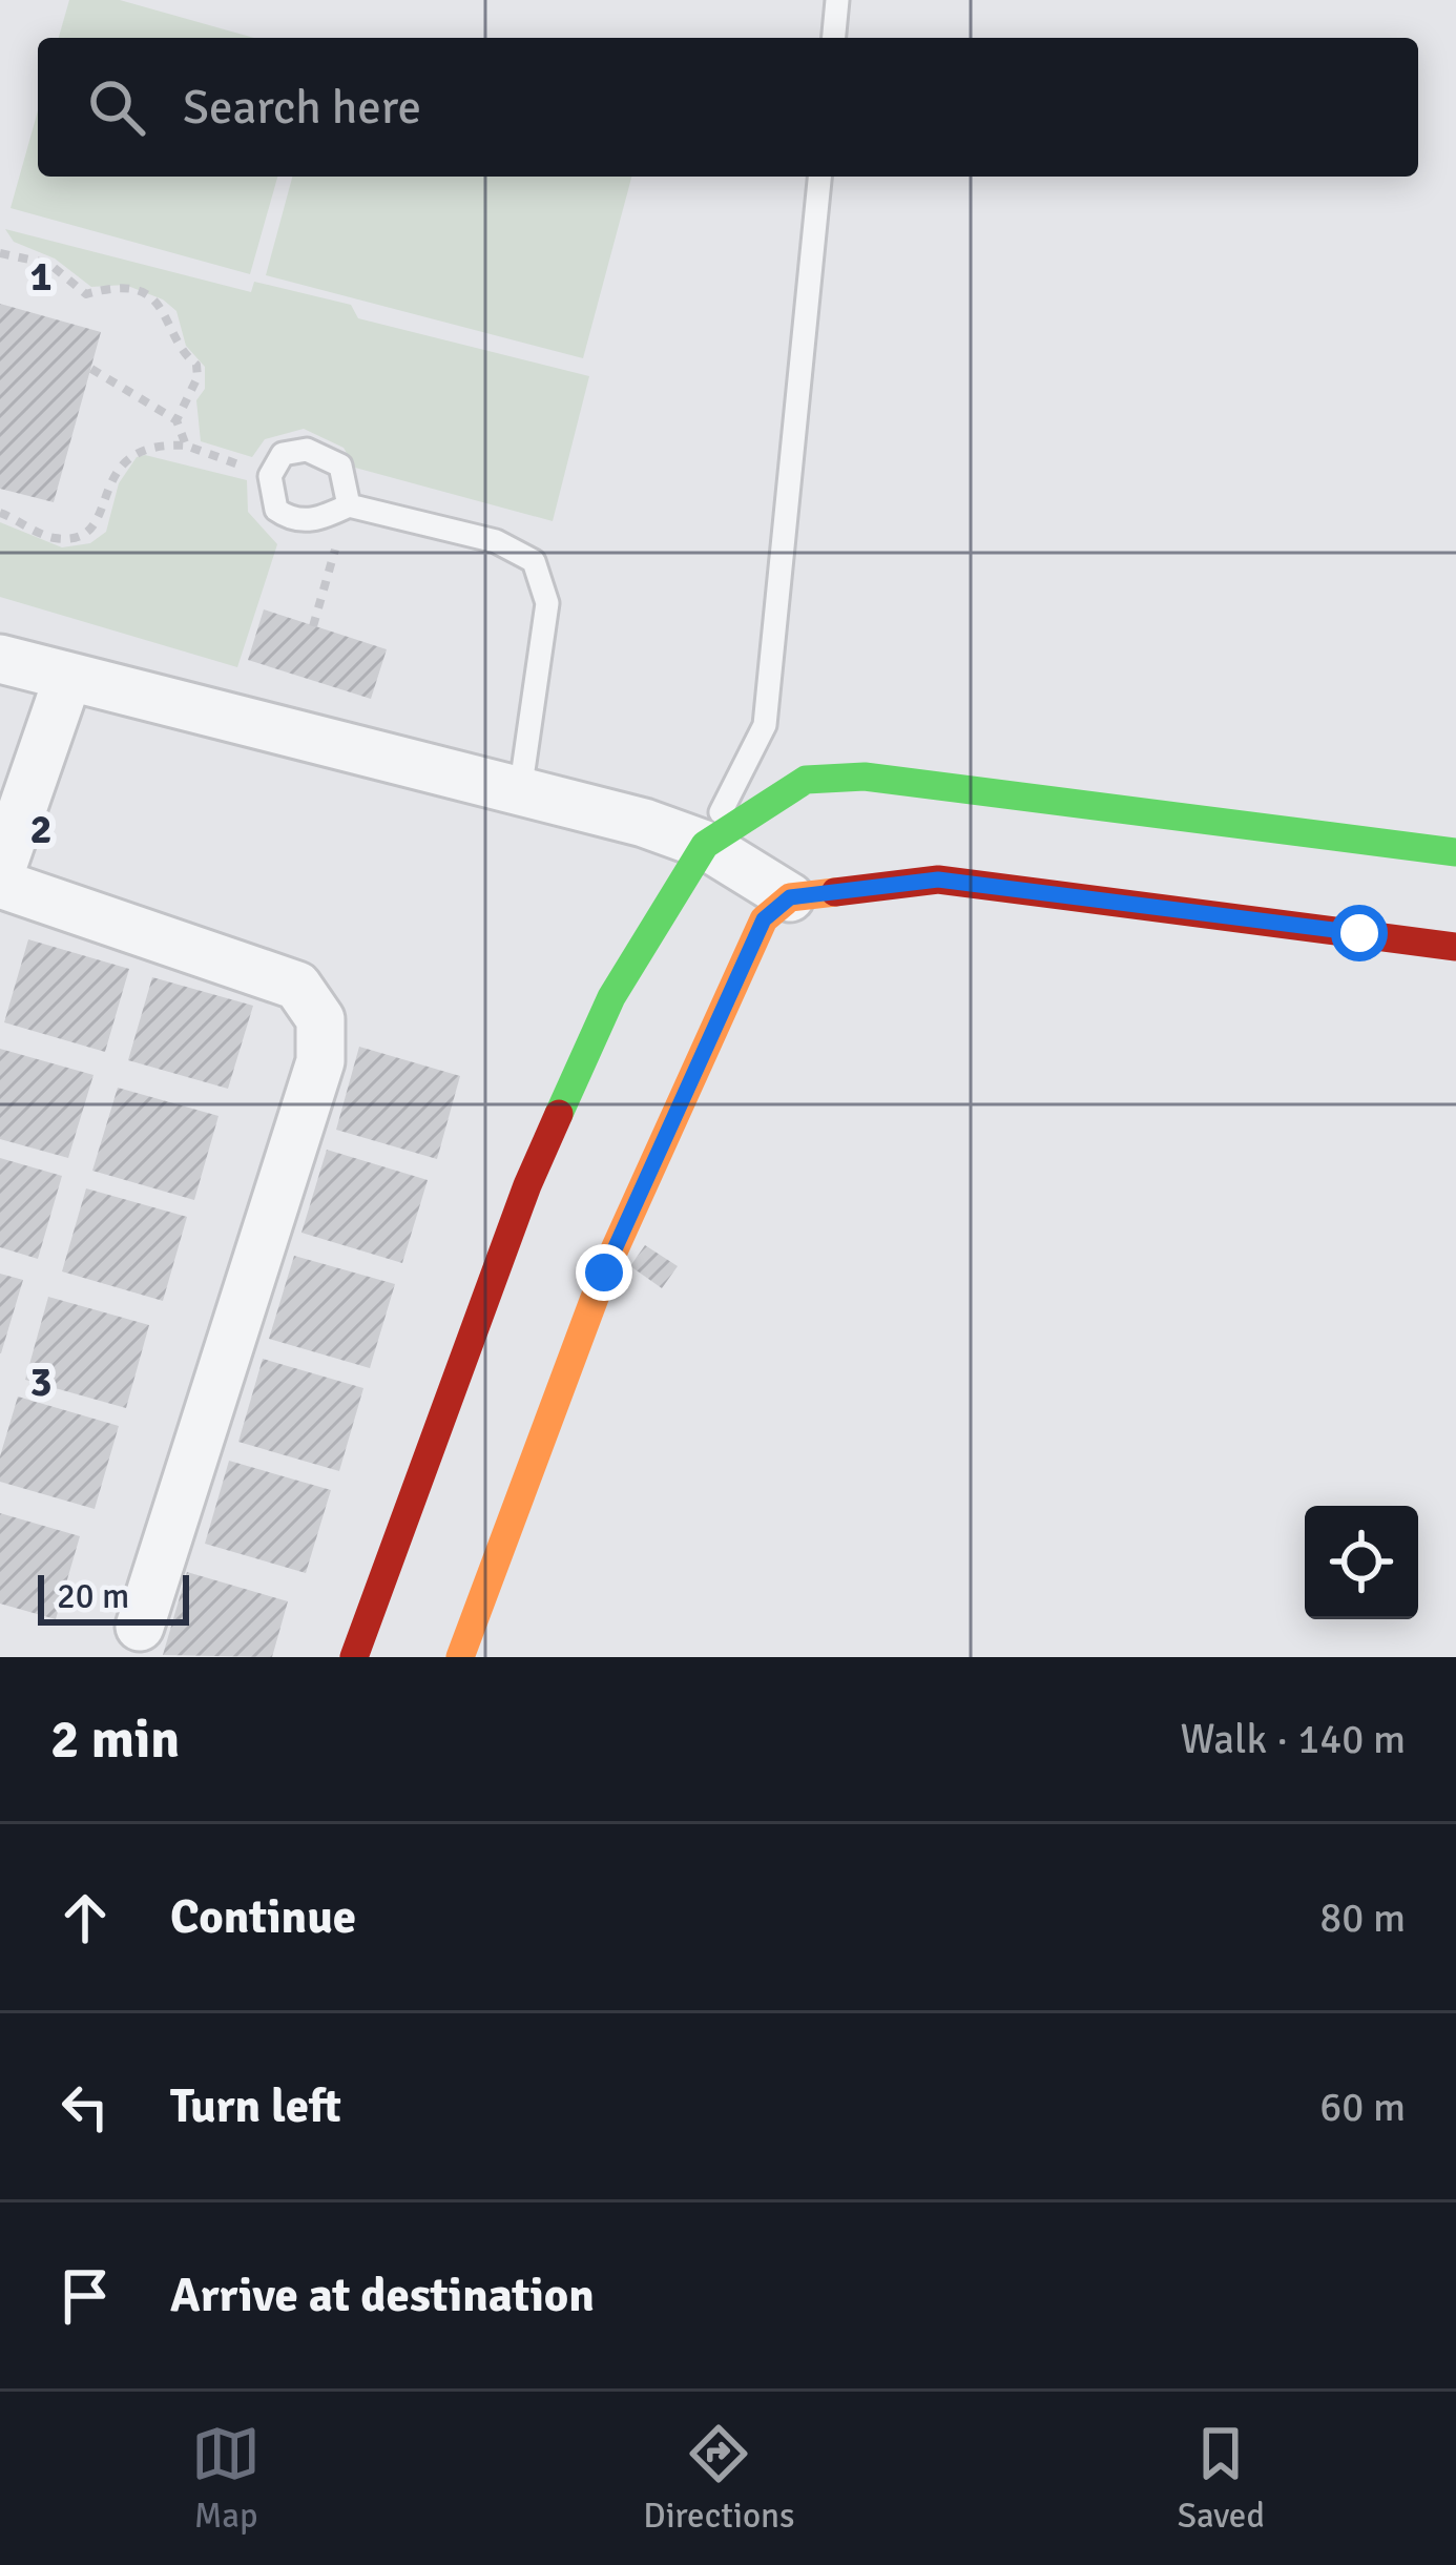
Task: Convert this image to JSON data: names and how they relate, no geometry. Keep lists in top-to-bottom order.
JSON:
{
  "scale_bar": "20 m",
  "page": {
    "search": "Search here",
    "scale": "20 m",
    "heading": ["2 min", "Walk · 140 m"],
    "list": [
      ["Continue", "80 m"],
      ["Turn left", "60 m"],
      "Arrive at destination"
    ],
    "nav": ["Map", "Directions", "Saved"]
  },
  "grid": {
    "rows": ["1", "2", "3"]
  }
}
